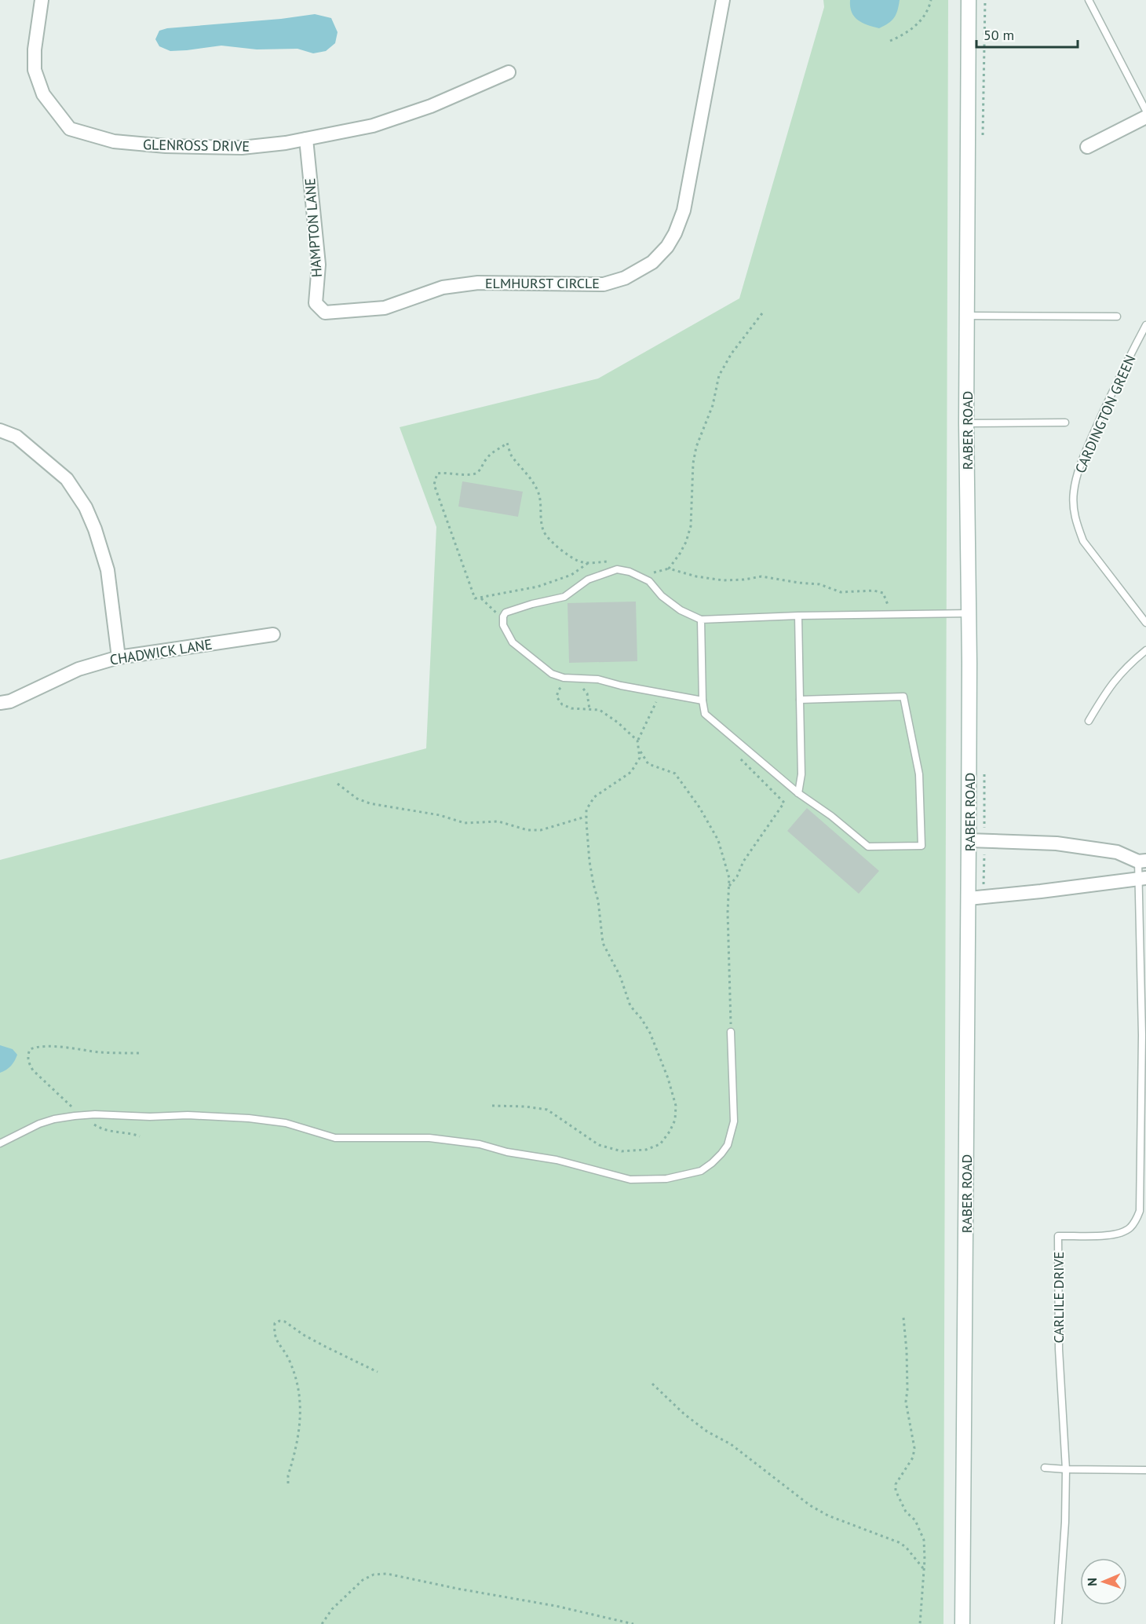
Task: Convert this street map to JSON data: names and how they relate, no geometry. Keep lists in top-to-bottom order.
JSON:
{
  "streets": {
    "street": [
      "GLENROSS DRIVE",
      "HAMPTON LANE",
      "ELMHURST CIRCLE",
      "RABER ROAD",
      "CHADWICK LANE"
    ],
    "lane": ["CARDINGTON GREEN", "CARLILE DRIVE"]
  },
  "crossings": [
    ["GLENROSS DRIVE", "HAMPTON LANE"],
    ["HAMPTON LANE", "ELMHURST CIRCLE"]
  ],
  "scale_bar": "50 m",
  "north": "left"
}
